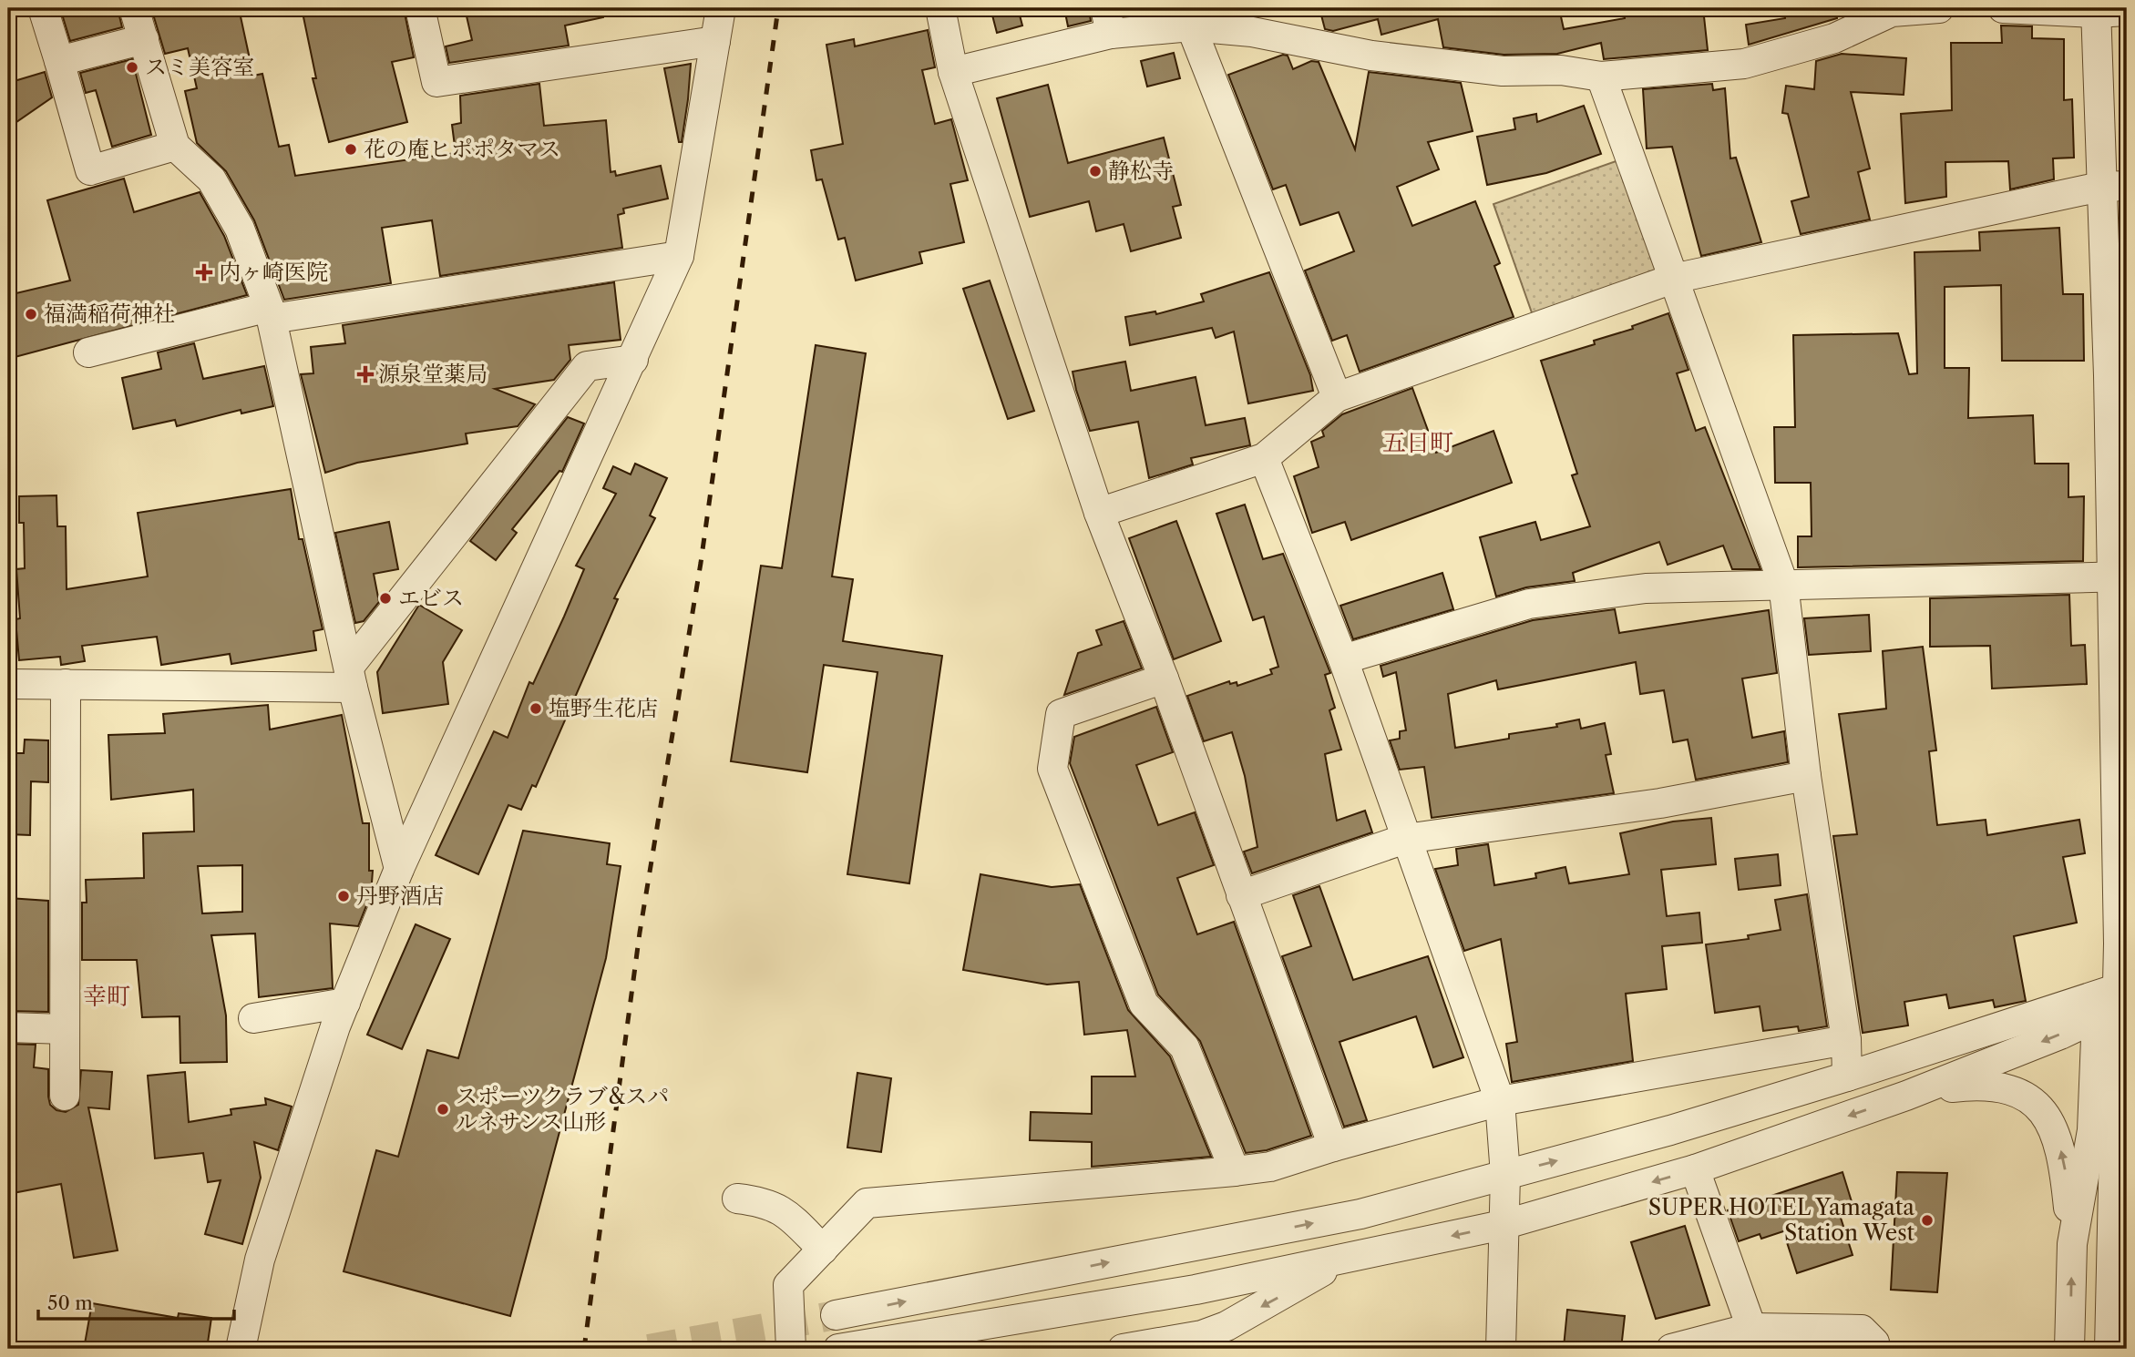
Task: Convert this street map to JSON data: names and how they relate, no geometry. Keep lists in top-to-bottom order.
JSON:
{
  "districts": ["五日町", "幸町"],
  "places": {
    "other": [
      "スミ美容室",
      "花の庵ヒポポタマス",
      "静松寺",
      "福満稲荷神社",
      "エビス",
      "塩野生花店",
      "丹野酒店",
      "スポーツクラブ&スパ ルネサンス山形",
      "SUPER HOTEL Yamagata Station West"
    ],
    "health": ["内ヶ崎医院", "源泉堂薬局"]
  },
  "scale_bar": "50 m"
}
